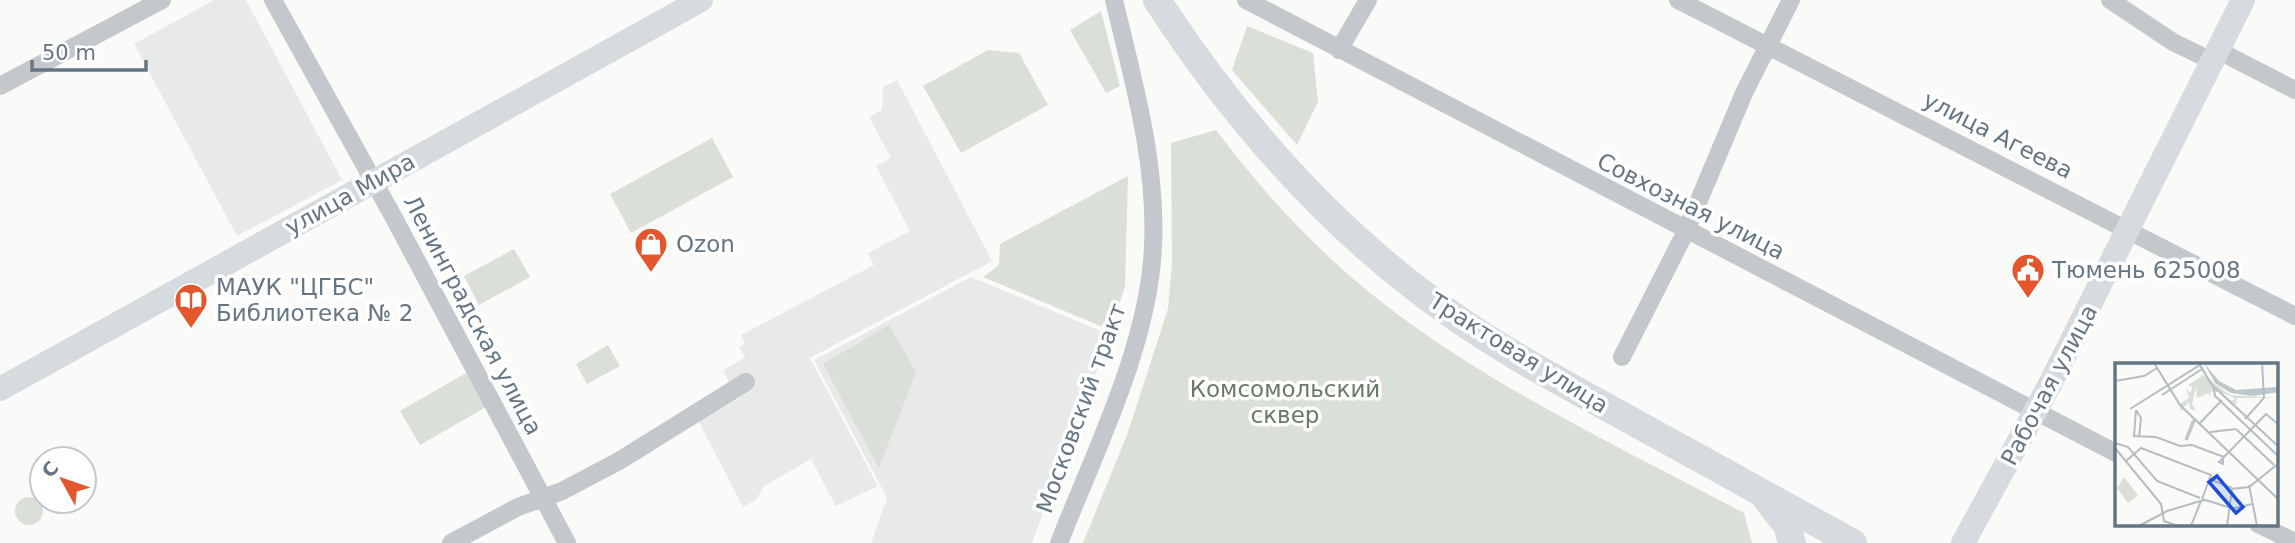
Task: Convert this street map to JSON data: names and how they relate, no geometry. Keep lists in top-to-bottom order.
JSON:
{
  "streets": {
    "main road": ["Трактовая улица"],
    "street": [
      "улица Агеева",
      "улица Мира",
      "Совхозная улица",
      "Ленинградская улица",
      "Рабочая улица",
      "Московский тракт"
    ]
  },
  "crossings": [
    ["улица Агеева", "Рабочая улица"],
    ["улица Мира", "Ленинградская улица"],
    ["Совхозная улица", "Рабочая улица"]
  ],
  "parks": ["Комсомольский сквер"],
  "places": {
    "shop": ["Ozon"],
    "public building": ["Тюмень 625008"],
    "library": ["МАУК \"ЦГБС\" Библиотека № 2"]
  },
  "scale_bar": "50 m",
  "north": "top left"
}
